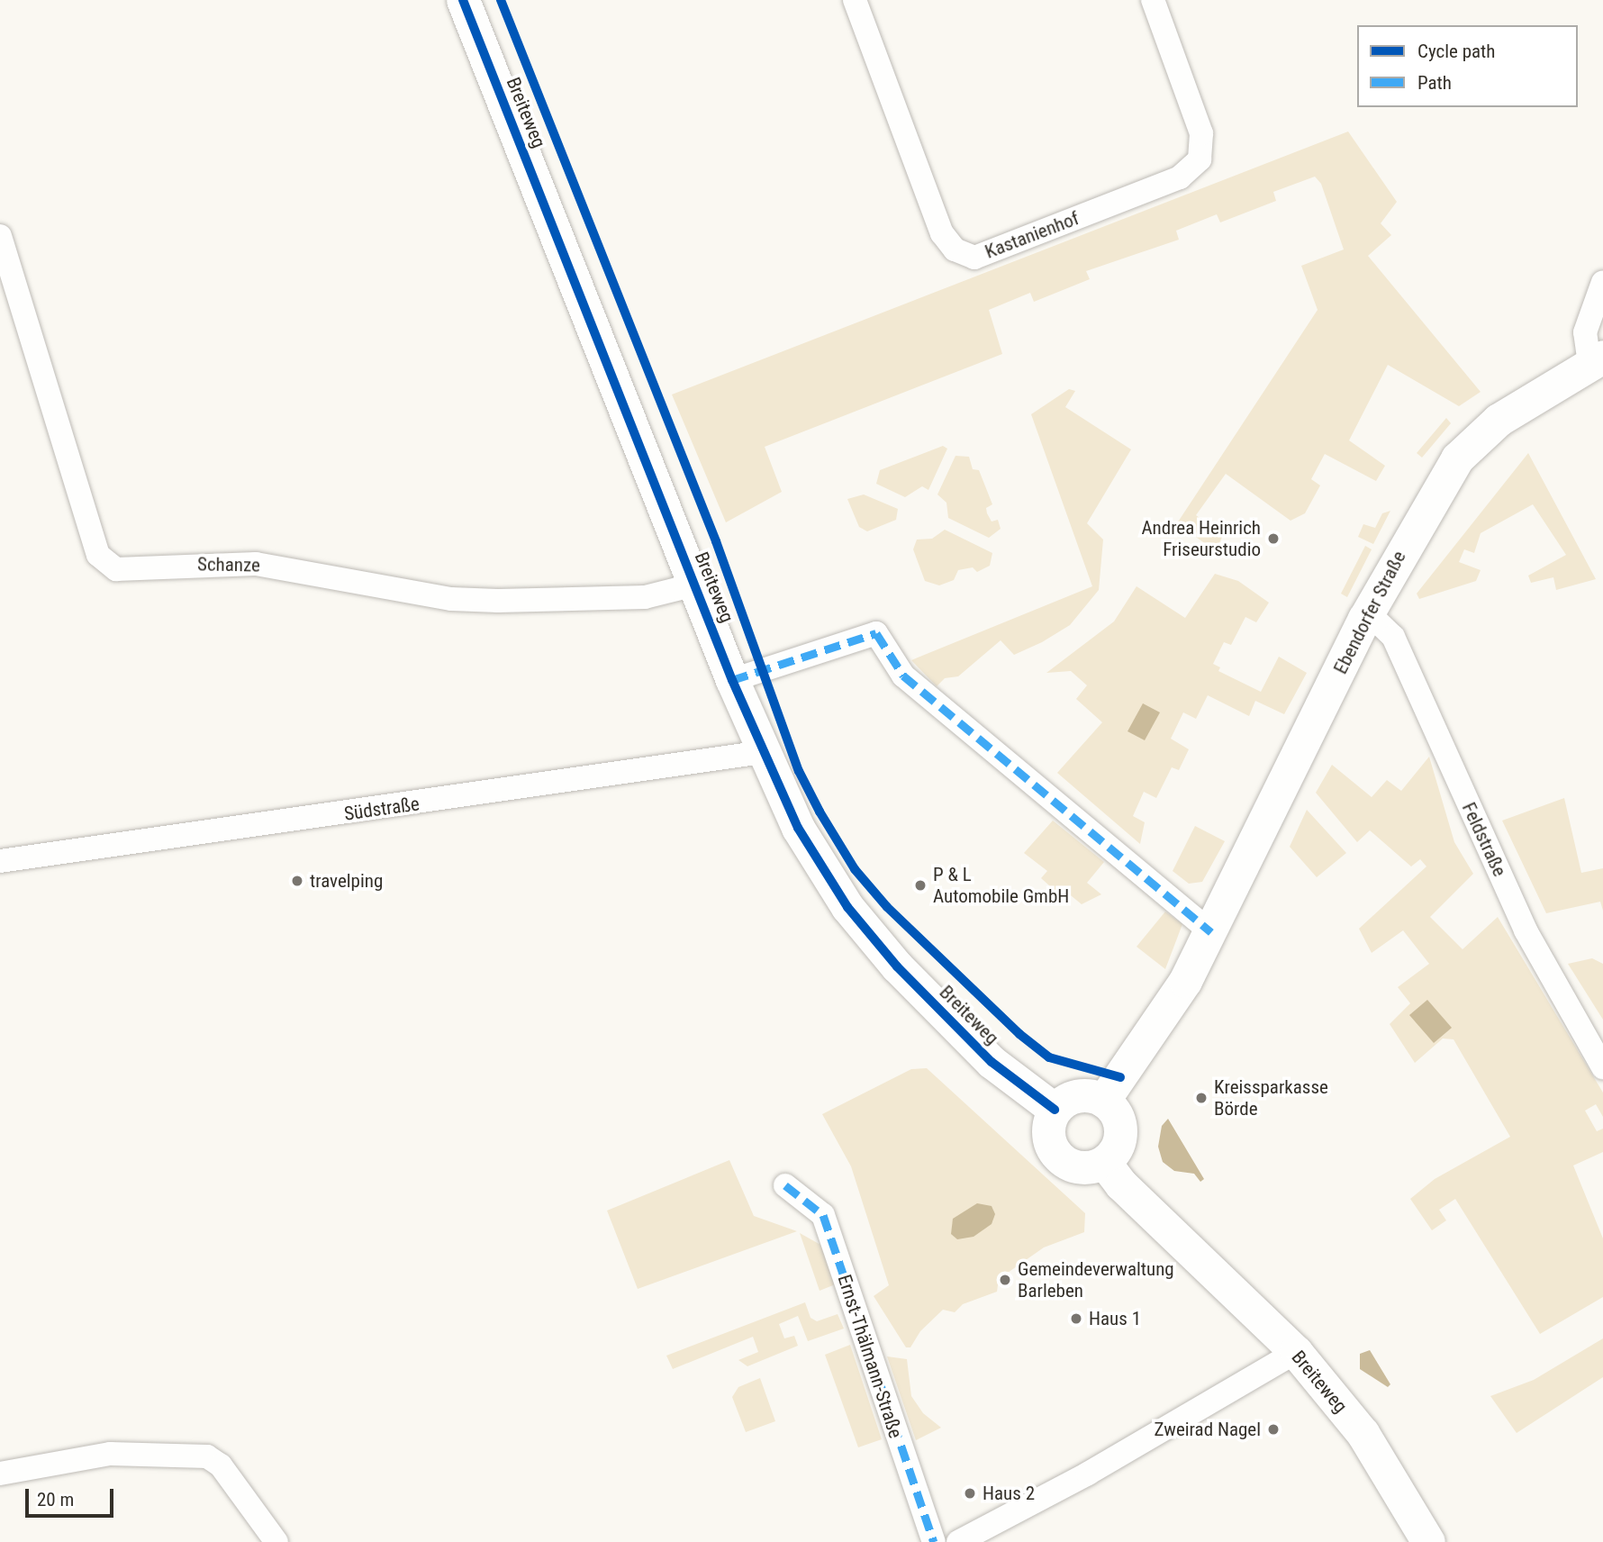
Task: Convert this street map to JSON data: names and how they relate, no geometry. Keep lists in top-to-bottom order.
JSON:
{
  "streets": {
    "street": [
      "Breiteweg",
      "Kastanienhof",
      "Schanze",
      "Ebendorfer Straße",
      "Südstraße",
      "Feldstraße",
      "Ernst-Thälmann-Straße"
    ]
  },
  "crossings": [
    ["Breiteweg", "Schanze"],
    ["Breiteweg", "Ebendorfer Straße"],
    ["Breiteweg", "Südstraße"],
    ["Ebendorfer Straße", "Feldstraße"]
  ],
  "places": [
    "Andrea Heinrich Friseurstudio",
    "travelping",
    "P & L Automobile GmbH",
    "Kreissparkasse Börde",
    "Gemeindeverwaltung Barleben",
    "Haus 1",
    "Zweirad Nagel",
    "Haus 2"
  ],
  "legend": ["Cycle path", "Path"],
  "scale_bar": "20 m"
}
